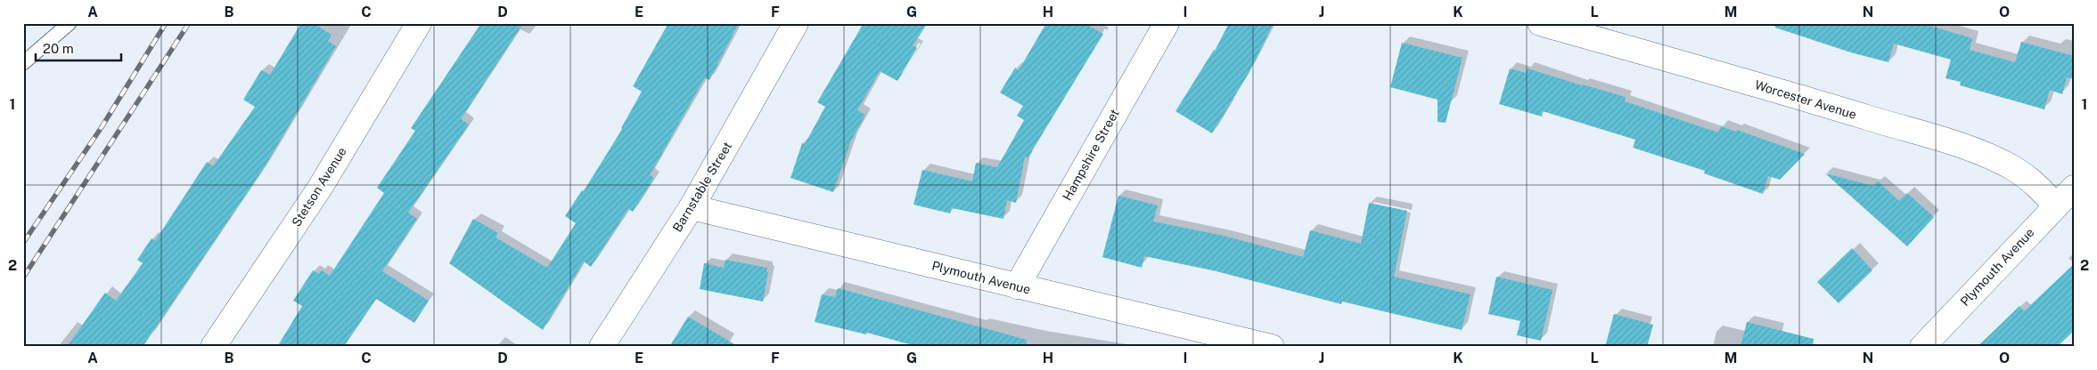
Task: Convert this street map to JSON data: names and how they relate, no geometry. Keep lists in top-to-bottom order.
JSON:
{
  "streets": {
    "street": [
      "Worcester Avenue",
      "Hampshire Street",
      "Stetson Avenue",
      "Barnstable Street",
      "Plymouth Avenue"
    ]
  },
  "crossings": [
    ["Worcester Avenue", "Plymouth Avenue"],
    ["Hampshire Street", "Plymouth Avenue"],
    ["Barnstable Street", "Plymouth Avenue"]
  ],
  "scale_bar": "20 m",
  "grid": {
    "columns": [
      "A",
      "B",
      "C",
      "D",
      "E",
      "F",
      "G",
      "H",
      "I",
      "J",
      "K",
      "L",
      "M",
      "N",
      "O"
    ],
    "rows": ["1", "2"]
  }
}
